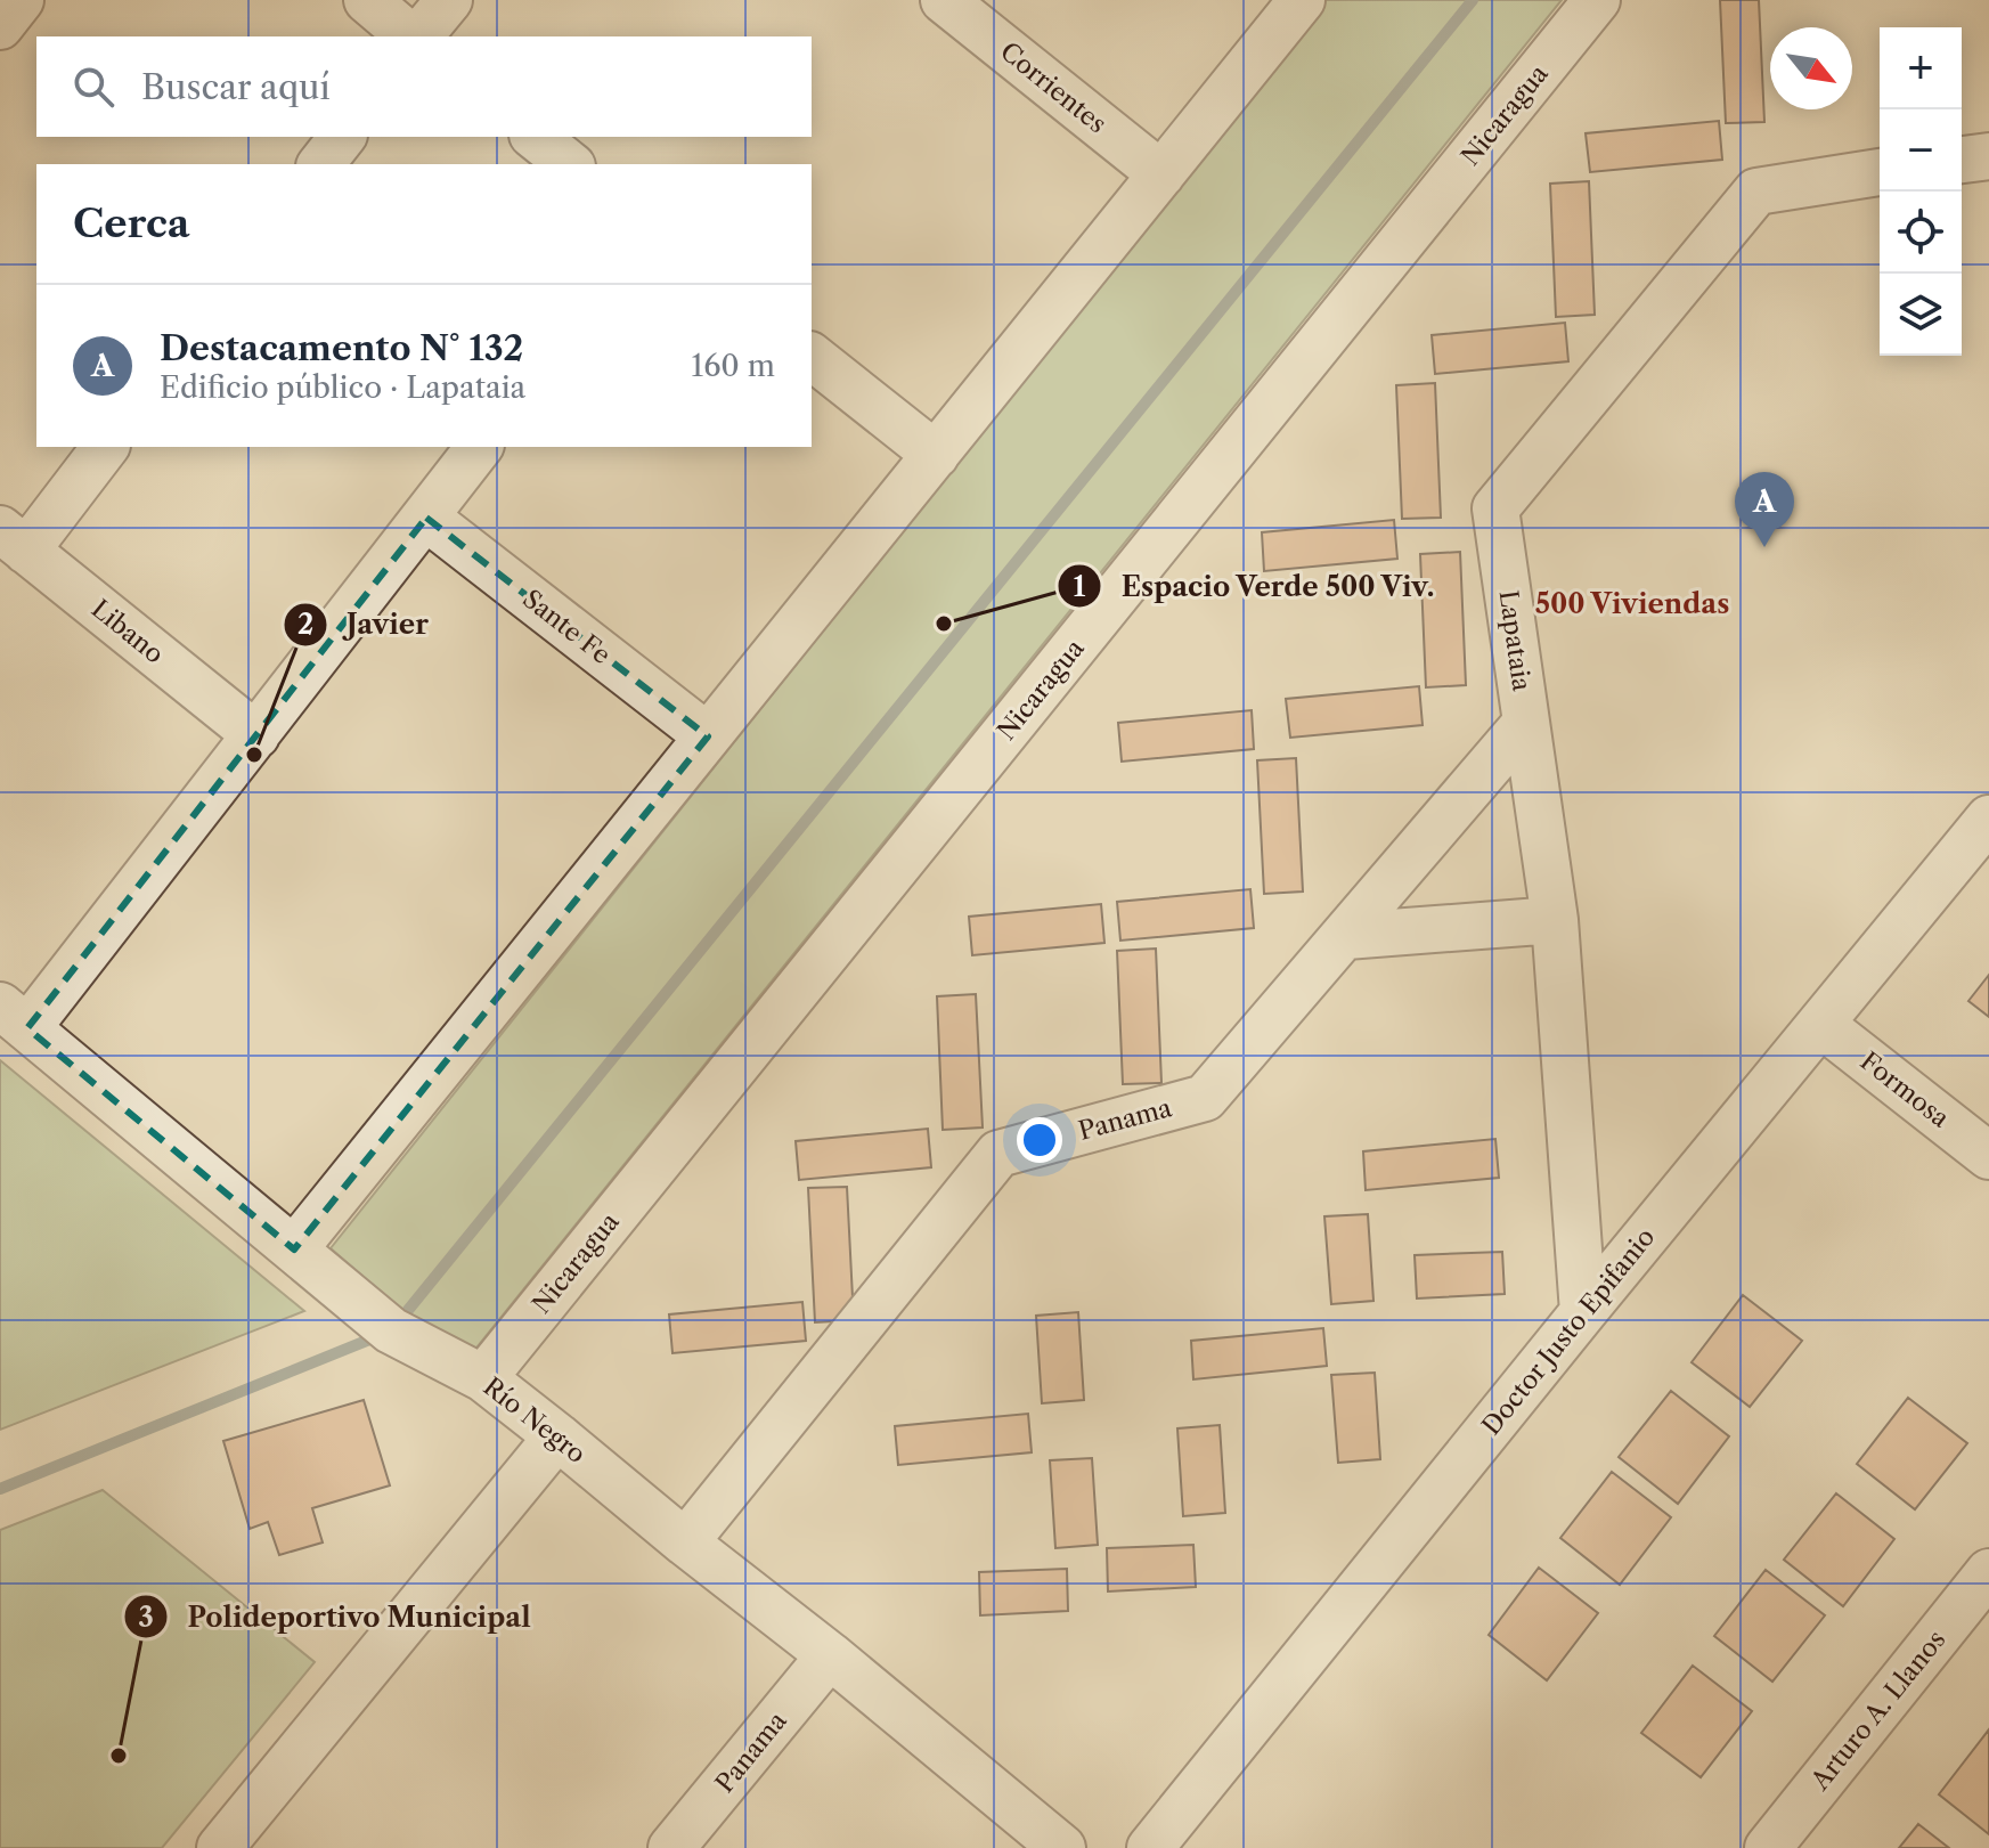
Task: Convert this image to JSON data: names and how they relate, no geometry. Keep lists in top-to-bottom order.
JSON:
{
  "streets": {
    "street": [
      "Corrientes",
      "Nicaragua",
      "Sante Fe",
      "Libano",
      "Lapataia",
      "Formosa",
      "Panama",
      "Doctor Justo Epifanio",
      "Río Negro",
      "Arturo A. Llanos"
    ]
  },
  "crossings": [
    ["Nicaragua", "Río Negro"],
    ["Lapataia", "Panama"],
    ["Lapataia", "Doctor Justo Epifanio"],
    ["Formosa", "Doctor Justo Epifanio"],
    ["Panama", "Río Negro"]
  ],
  "districts": ["500 Viviendas"],
  "places": ["Espacio Verde 500 Viv.", "Javier", "Polideportivo Municipal"],
  "north": "bottom right",
  "page": {
    "map_buttons": ["+", "−"],
    "search": "Buscar aquí",
    "heading": "Cerca",
    "list": [
      {
        "mark": "A",
        "name": "Destacamento N° 132",
        "note": "Edificio público · Lapataia",
        "value": "160 m"
      }
    ],
    "pins": "A"
  }
}
